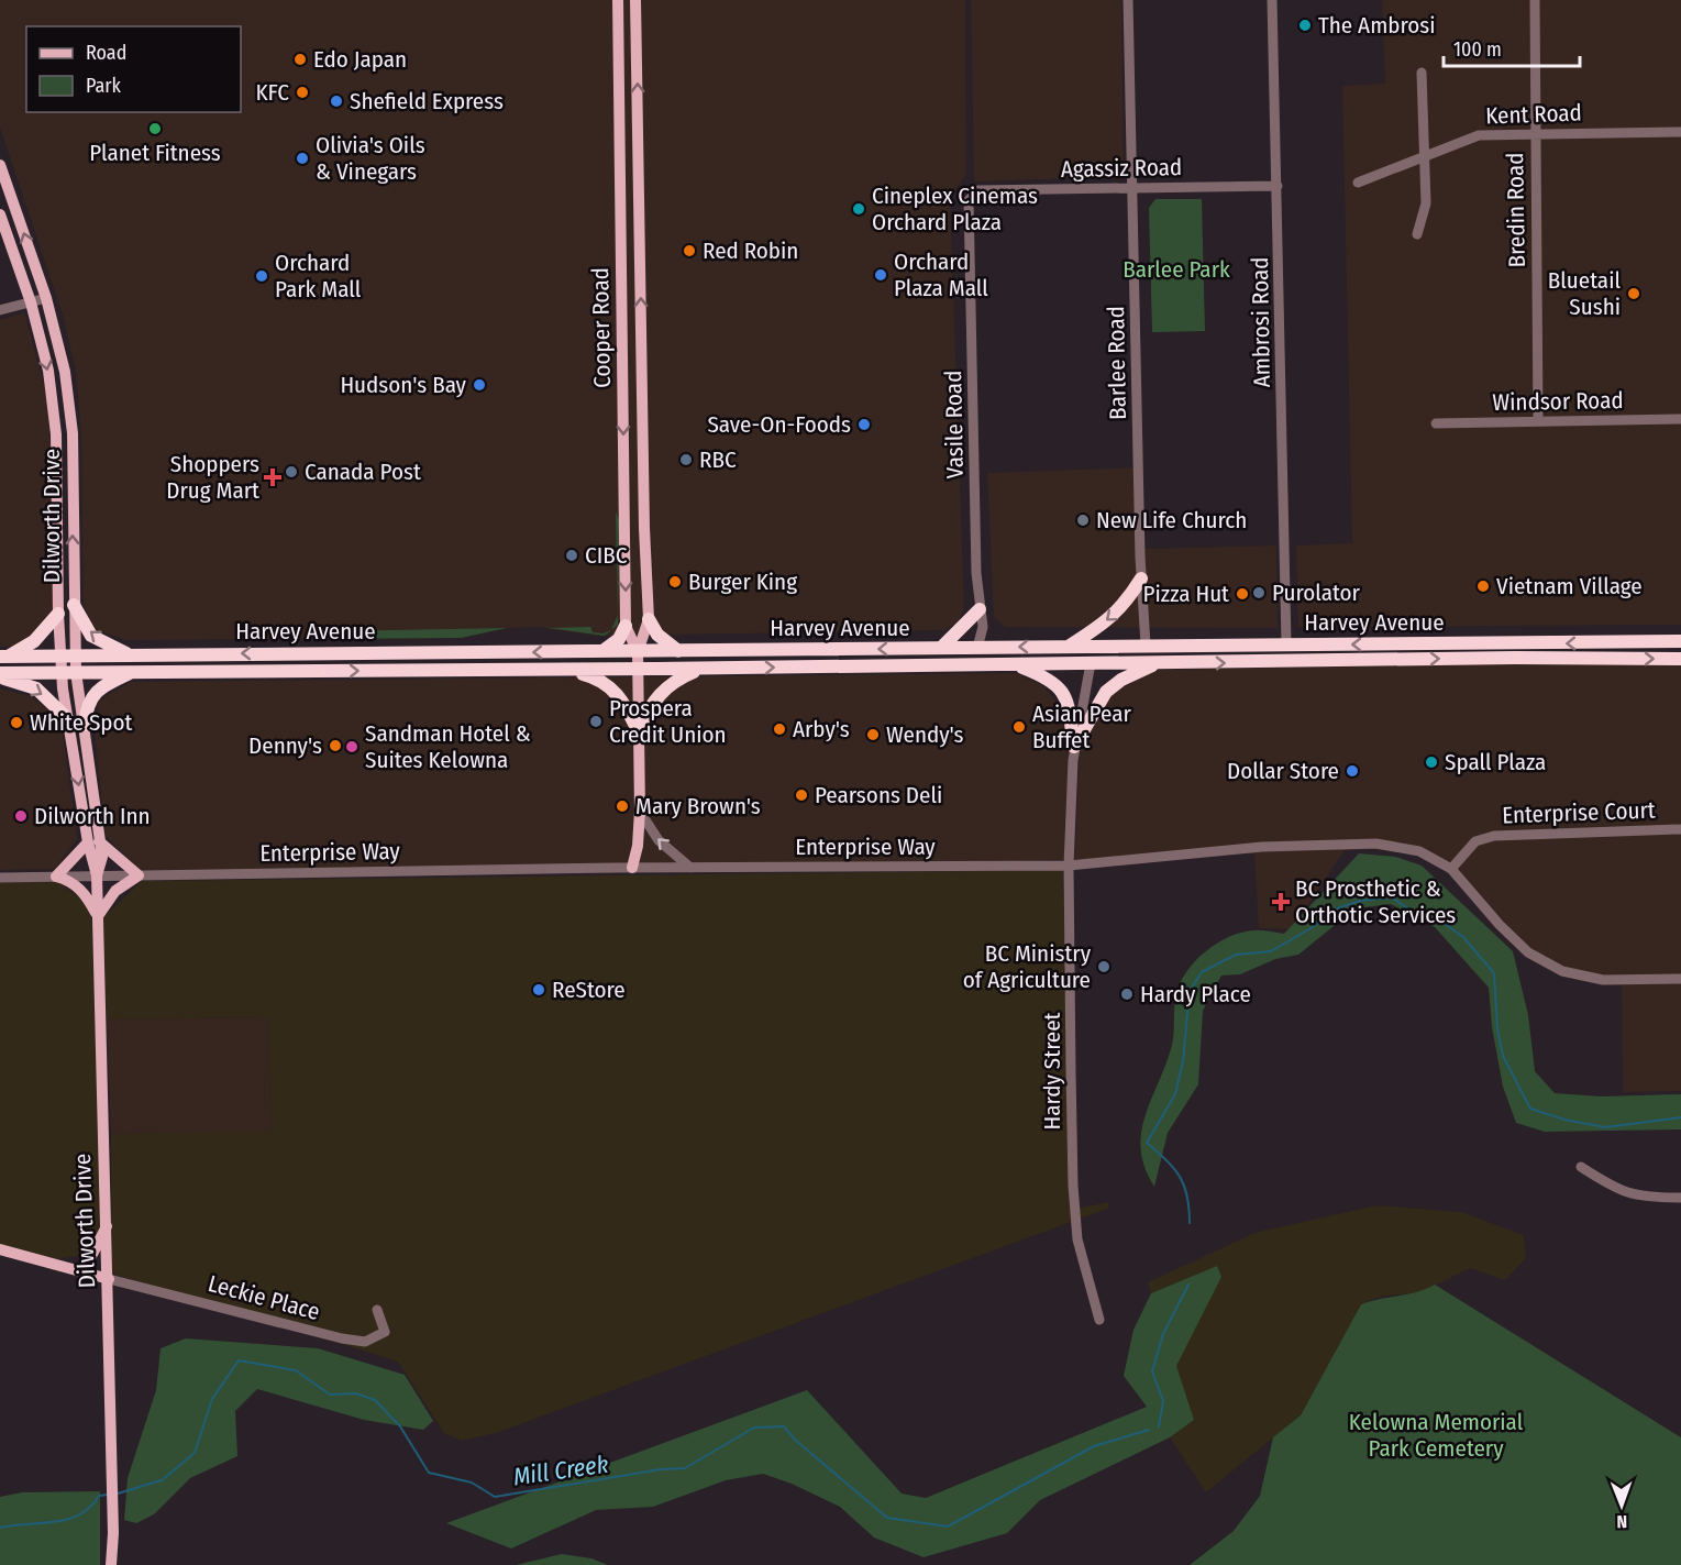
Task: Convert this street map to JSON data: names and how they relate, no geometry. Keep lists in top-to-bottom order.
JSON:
{
  "streets": {
    "highway": ["Harvey Avenue"],
    "main road": ["Cooper Road", "Dilworth Drive"],
    "street": [
      "Kent Road",
      "Agassiz Road",
      "Bredin Road",
      "Ambrosi Road",
      "Barlee Road",
      "Windsor Road",
      "Vasile Road",
      "Enterprise Court",
      "Enterprise Way",
      "Hardy Street",
      "Leckie Place"
    ]
  },
  "crossings": [
    ["Kent Road", "Bredin Road"],
    ["Agassiz Road", "Ambrosi Road"],
    ["Agassiz Road", "Barlee Road"],
    ["Agassiz Road", "Vasile Road"],
    ["Bredin Road", "Windsor Road"],
    ["Ambrosi Road", "Harvey Avenue"],
    ["Cooper Road", "Harvey Avenue"],
    ["Cooper Road", "Enterprise Way"],
    ["Barlee Road", "Harvey Avenue"],
    ["Vasile Road", "Harvey Avenue"],
    ["Dilworth Drive", "Harvey Avenue"],
    ["Dilworth Drive", "Enterprise Way"],
    ["Dilworth Drive", "Leckie Place"],
    ["Harvey Avenue", "Hardy Street"],
    ["Enterprise Court", "Enterprise Way"],
    ["Enterprise Way", "Hardy Street"]
  ],
  "water": ["Mill Creek"],
  "parks": ["Barlee Park", "Kelowna Memorial Park Cemetery"],
  "places": {
    "other": [
      "The Ambrosi",
      "Edo Japan",
      "KFC",
      "Shefield Express",
      "Planet Fitness",
      "Olivia's Oils & Vinegars",
      "Cineplex Cinemas Orchard Plaza",
      "Red Robin",
      "Orchard Plaza Mall",
      "Orchard Park Mall",
      "Bluetail Sushi",
      "Hudson's Bay",
      "Save-On-Foods",
      "RBC",
      "Canada Post",
      "New Life Church",
      "CIBC",
      "Burger King",
      "Vietnam Village",
      "Purolator",
      "Pizza Hut",
      "Prospera Credit Union",
      "White Spot",
      "Asian Pear Buffet",
      "Arby's",
      "Wendy's",
      "Denny's",
      "Sandman Hotel & Suites Kelowna",
      "Spall Plaza",
      "Dollar Store",
      "Pearsons Deli",
      "Mary Brown's",
      "Dilworth Inn",
      "BC Ministry of Agriculture",
      "ReStore",
      "Hardy Place"
    ],
    "health": ["Shoppers Drug Mart", "BC Prosthetic & Orthotic Services"]
  },
  "legend": ["Road", "Park"],
  "scale_bar": "100 m",
  "north": "bottom"
}
